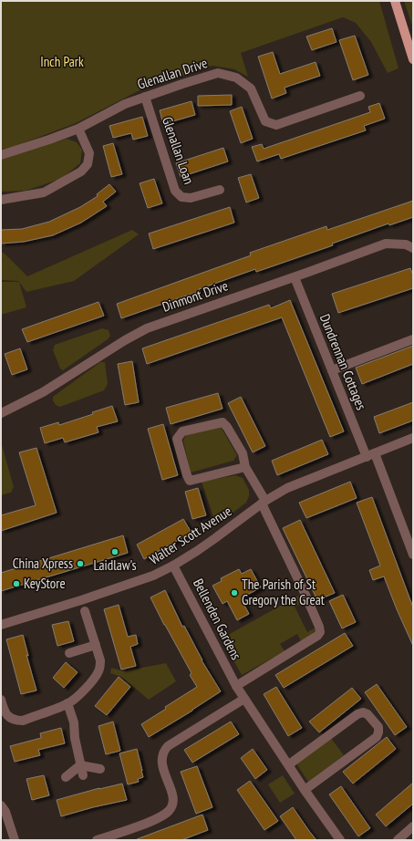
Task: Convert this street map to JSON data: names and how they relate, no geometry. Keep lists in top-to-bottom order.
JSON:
{
  "streets": {
    "street": [
      "Glenallan Drive",
      "Glenallan Loan",
      "Dinmont Drive",
      "Dundrennan Cottages",
      "Walter Scott Avenue",
      "Bellenden Gardens"
    ]
  },
  "crossings": [
    ["Glenallan Drive", "Glenallan Loan"],
    ["Dinmont Drive", "Dundrennan Cottages"],
    ["Dundrennan Cottages", "Walter Scott Avenue"],
    ["Walter Scott Avenue", "Bellenden Gardens"]
  ],
  "parks": ["Inch Park"],
  "places": [
    "Laidlaw's",
    "China Xpress",
    "KeyStore",
    "The Parish of St Gregory the Great"
  ]
}
